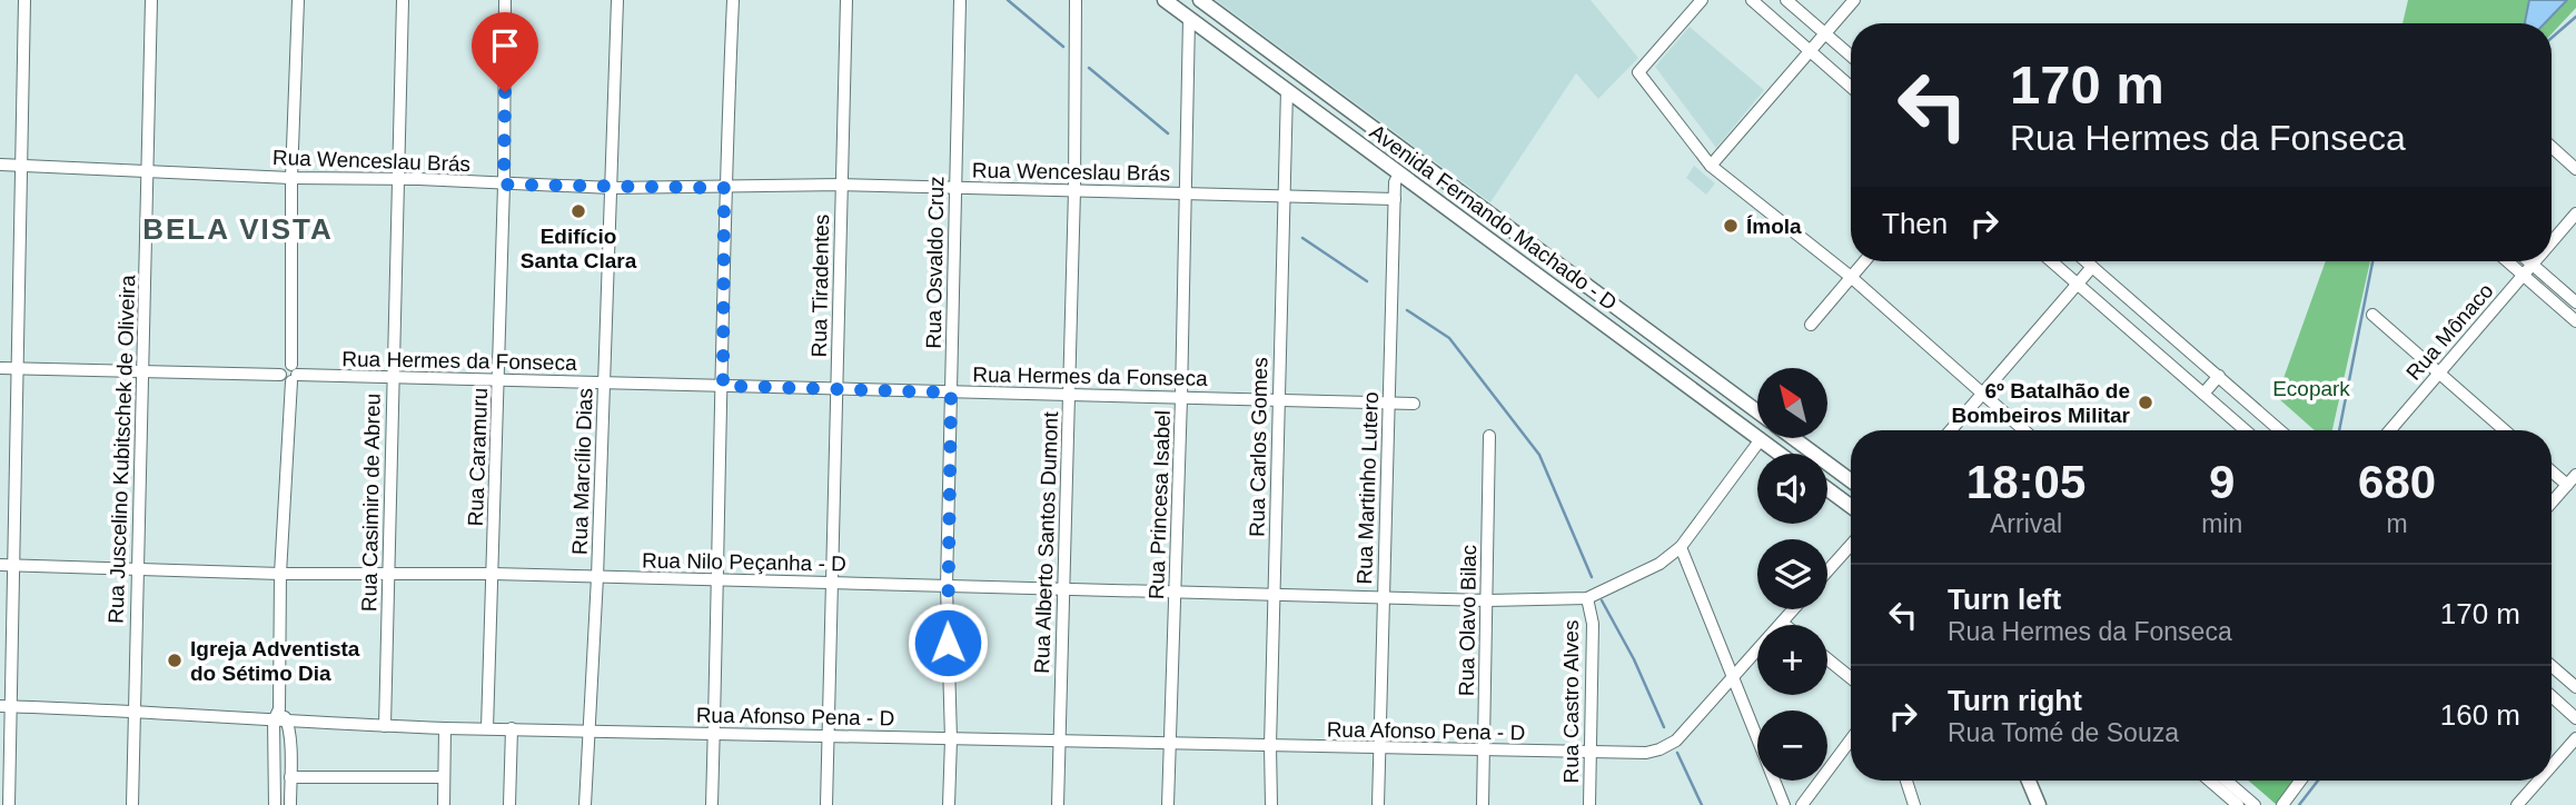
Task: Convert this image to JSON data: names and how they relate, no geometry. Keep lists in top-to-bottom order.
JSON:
{
  "streets": {
    "main road": ["Avenida Fernando Machado - D"],
    "street": [
      "Rua Wenceslau Brás",
      "Rua Osvaldo Cruz",
      "Rua Tiradentes",
      "Rua Mônaco",
      "Rua Hermes da Fonseca",
      "Rua Carlos Gomes",
      "Rua Juscelino Kubitschek de Oliveira",
      "Rua Caramuru",
      "Rua Marcílio Dias",
      "Rua Martinho Lutero",
      "Rua Casimiro de Abreu",
      "Rua Princesa Isabel",
      "Rua Alberto Santos Dumont",
      "Rua Nilo Peçanha - D",
      "Rua Olavo Bilac",
      "Rua Castro Alves",
      "Rua Afonso Pena - D"
    ]
  },
  "crossings": [
    ["Rua Wenceslau Brás", "Rua Osvaldo Cruz"],
    ["Rua Wenceslau Brás", "Rua Tiradentes"],
    ["Rua Wenceslau Brás", "Rua Carlos Gomes"],
    ["Rua Wenceslau Brás", "Rua Juscelino Kubitschek de Oliveira"],
    ["Rua Wenceslau Brás", "Rua Caramuru"],
    ["Rua Wenceslau Brás", "Rua Marcílio Dias"],
    ["Rua Wenceslau Brás", "Rua Martinho Lutero"],
    ["Rua Wenceslau Brás", "Rua Casimiro de Abreu"],
    ["Rua Wenceslau Brás", "Rua Princesa Isabel"],
    ["Rua Wenceslau Brás", "Rua Alberto Santos Dumont"],
    ["Avenida Fernando Machado - D", "Rua Carlos Gomes"],
    ["Avenida Fernando Machado - D", "Rua Martinho Lutero"],
    ["Avenida Fernando Machado - D", "Rua Princesa Isabel"],
    ["Rua Osvaldo Cruz", "Rua Hermes da Fonseca"],
    ["Rua Osvaldo Cruz", "Rua Nilo Peçanha - D"],
    ["Rua Osvaldo Cruz", "Rua Afonso Pena - D"],
    ["Rua Tiradentes", "Rua Hermes da Fonseca"],
    ["Rua Tiradentes", "Rua Nilo Peçanha - D"],
    ["Rua Tiradentes", "Rua Afonso Pena - D"],
    ["Rua Hermes da Fonseca", "Rua Carlos Gomes"],
    ["Rua Hermes da Fonseca", "Rua Juscelino Kubitschek de Oliveira"],
    ["Rua Hermes da Fonseca", "Rua Caramuru"],
    ["Rua Hermes da Fonseca", "Rua Marcílio Dias"],
    ["Rua Hermes da Fonseca", "Rua Martinho Lutero"],
    ["Rua Hermes da Fonseca", "Rua Casimiro de Abreu"],
    ["Rua Hermes da Fonseca", "Rua Princesa Isabel"],
    ["Rua Hermes da Fonseca", "Rua Alberto Santos Dumont"],
    ["Rua Carlos Gomes", "Rua Nilo Peçanha - D"],
    ["Rua Carlos Gomes", "Rua Afonso Pena - D"],
    ["Rua Juscelino Kubitschek de Oliveira", "Rua Nilo Peçanha - D"],
    ["Rua Juscelino Kubitschek de Oliveira", "Rua Afonso Pena - D"],
    ["Rua Caramuru", "Rua Nilo Peçanha - D"],
    ["Rua Caramuru", "Rua Afonso Pena - D"],
    ["Rua Marcílio Dias", "Rua Nilo Peçanha - D"],
    ["Rua Marcílio Dias", "Rua Afonso Pena - D"],
    ["Rua Martinho Lutero", "Rua Nilo Peçanha - D"],
    ["Rua Martinho Lutero", "Rua Afonso Pena - D"],
    ["Rua Casimiro de Abreu", "Rua Nilo Peçanha - D"],
    ["Rua Casimiro de Abreu", "Rua Afonso Pena - D"],
    ["Rua Princesa Isabel", "Rua Nilo Peçanha - D"],
    ["Rua Princesa Isabel", "Rua Afonso Pena - D"],
    ["Rua Alberto Santos Dumont", "Rua Nilo Peçanha - D"],
    ["Rua Alberto Santos Dumont", "Rua Afonso Pena - D"],
    ["Rua Nilo Peçanha - D", "Rua Olavo Bilac"],
    ["Rua Nilo Peçanha - D", "Rua Castro Alves"],
    ["Rua Olavo Bilac", "Rua Afonso Pena - D"],
    ["Rua Castro Alves", "Rua Afonso Pena - D"]
  ],
  "districts": ["BELA VISTA"],
  "parks": ["Ecopark"],
  "places": [
    "Edifício Santa Clara",
    "Ímola",
    "6º Batalhão de Bombeiros Militar",
    "Igreja Adventista do Sétimo Dia"
  ],
  "north": "top left",
  "page": {
    "turn": ["170 m", "Rua Hermes da Fonseca"],
    "then": "Then",
    "map_buttons": ["+", "−"],
    "eta": [
      "18:05",
      "Arrival",
      "9",
      "min",
      "680",
      "m"
    ],
    "list": [
      {
        "name": "Turn left",
        "note": "Rua Hermes da Fonseca",
        "value": "170 m"
      },
      {
        "name": "Turn right",
        "note": "Rua Tomé de Souza",
        "value": "160 m"
      }
    ]
  }
}
